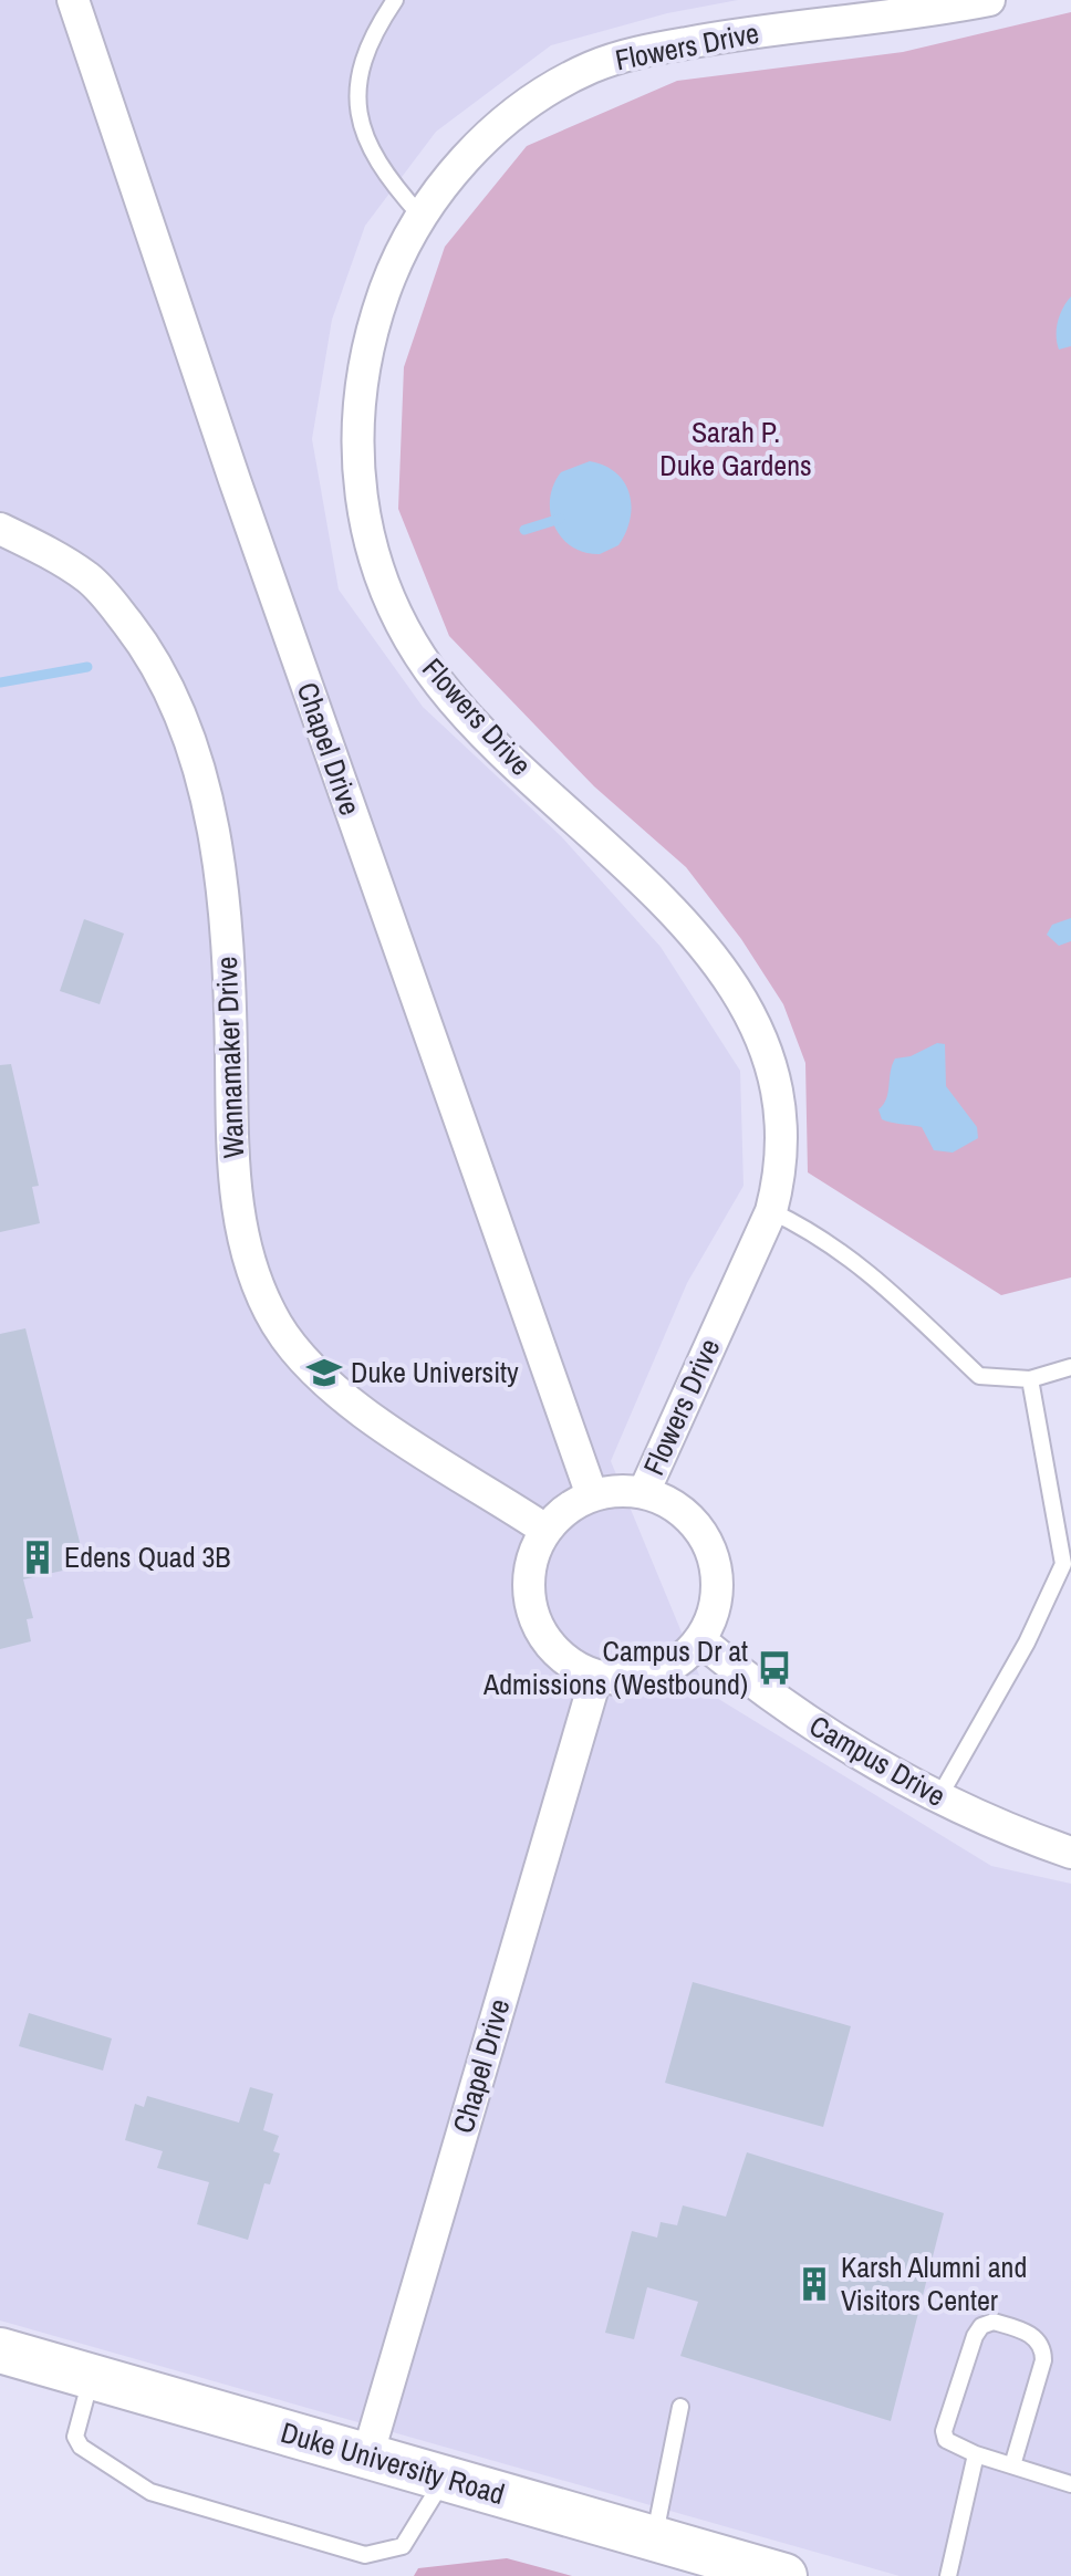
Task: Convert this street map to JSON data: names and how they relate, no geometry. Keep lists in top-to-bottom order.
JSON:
{
  "streets": {
    "main road": ["Duke University Road"],
    "street": [
      "Flowers Drive",
      "Chapel Drive",
      "Wannamaker Drive",
      "Campus Drive"
    ]
  },
  "crossings": [
    ["Flowers Drive", "Chapel Drive"],
    ["Flowers Drive", "Wannamaker Drive"],
    ["Flowers Drive", "Campus Drive"],
    ["Chapel Drive", "Wannamaker Drive"],
    ["Chapel Drive", "Campus Drive"],
    ["Chapel Drive", "Duke University Road"],
    ["Wannamaker Drive", "Campus Drive"]
  ],
  "parks": ["Sarah P. Duke Gardens"],
  "places": {
    "school or university": ["Duke University"],
    "building": ["Edens Quad 3B", "Karsh Alumni and Visitors Center"],
    "bus stop": ["Campus Dr at Admissions (Westbound)"]
  }
}
